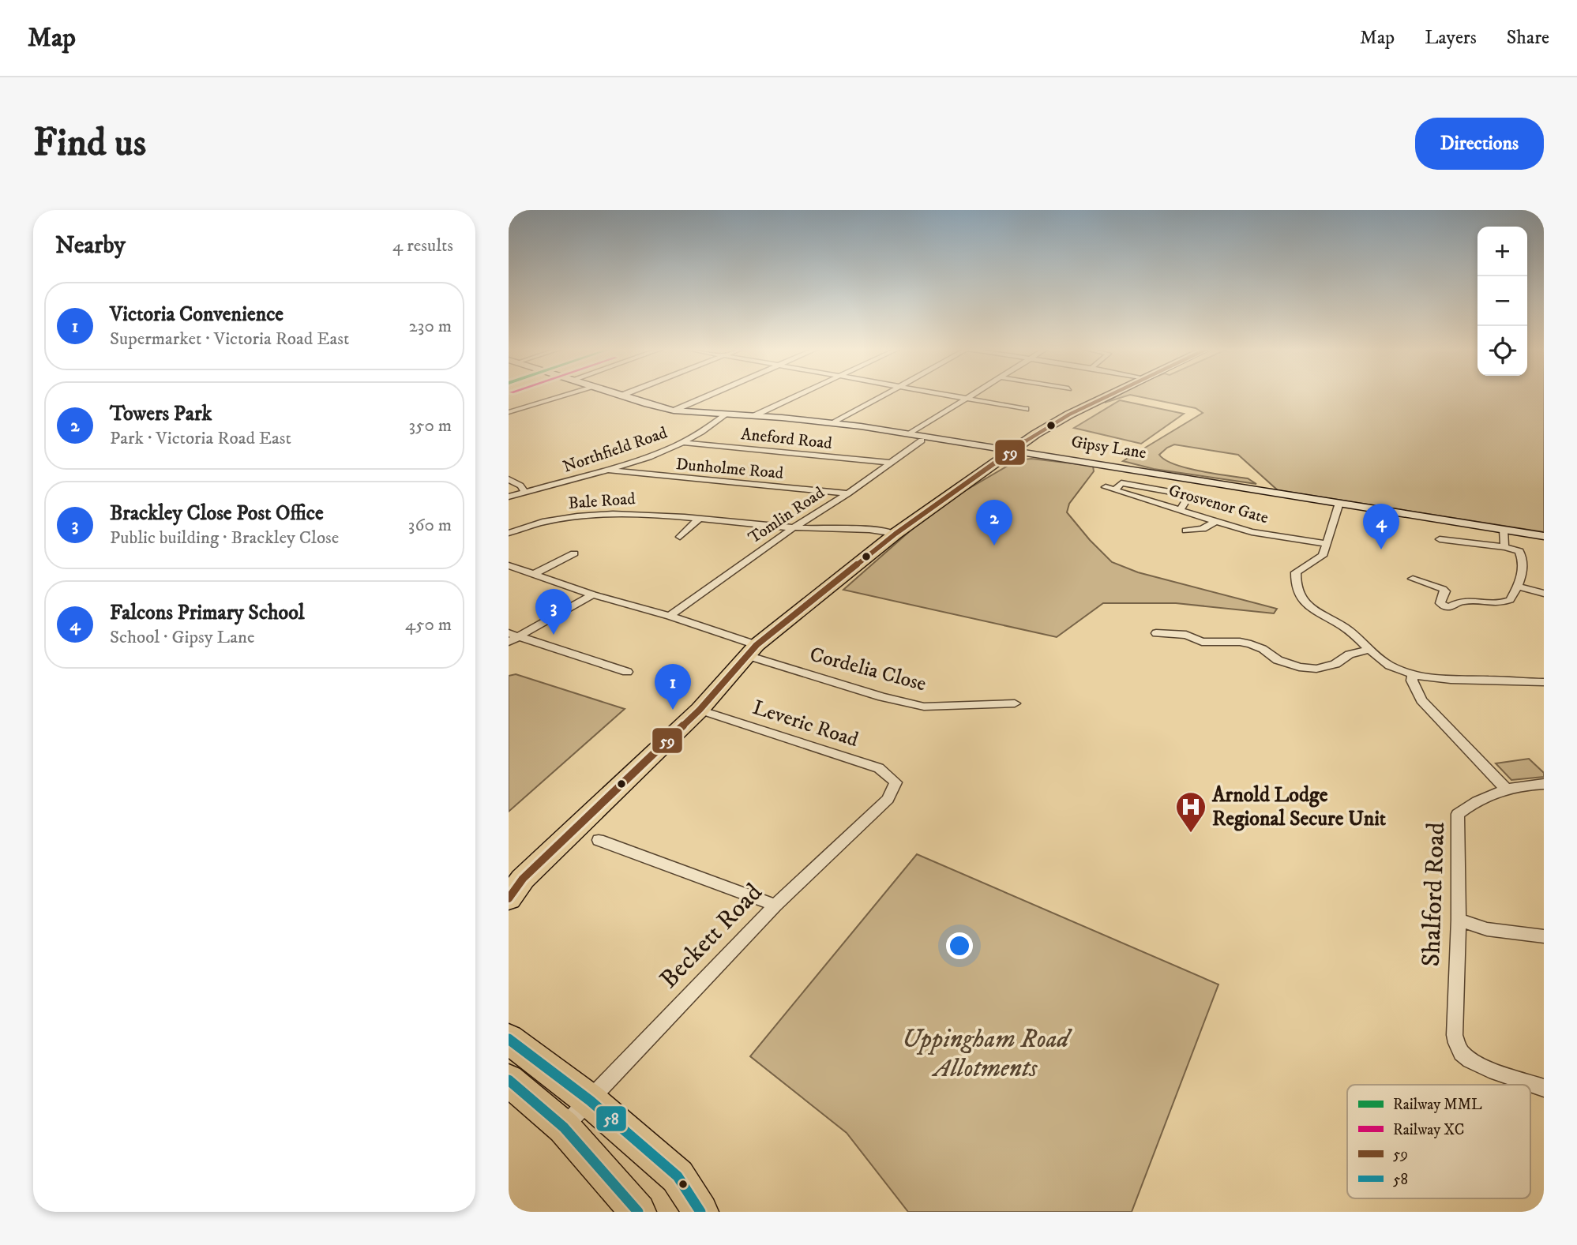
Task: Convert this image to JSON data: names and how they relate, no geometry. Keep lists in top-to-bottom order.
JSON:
{
  "streets": {
    "street": [
      "Aneford Road",
      "Gipsy Lane",
      "Northfield Road",
      "Dunholme Road",
      "Bale Road",
      "Grosvenor Gate",
      "Tomlin Road",
      "Cordelia Close",
      "Leveric Road",
      "Shalford Road",
      "Beckett Road"
    ]
  },
  "crossings": [
    ["Aneford Road", "Northfield Road"],
    ["Aneford Road", "Tomlin Road"],
    ["Gipsy Lane", "Northfield Road"],
    ["Northfield Road", "Dunholme Road"],
    ["Dunholme Road", "Tomlin Road"],
    ["Bale Road", "Tomlin Road"],
    ["Tomlin Road", "Cordelia Close"],
    ["Leveric Road", "Beckett Road"]
  ],
  "parks": ["Uppingham Road Allotments"],
  "places": {
    "hospital": ["Arnold Lodge Regional Secure Unit"]
  },
  "lines": ["transit line 59", "transit line 58"],
  "legend": [
    "Railway MML",
    "Railway XC",
    "59",
    "58"
  ],
  "page": {
    "header": "Map",
    "nav": ["Map", "Layers", "Share"],
    "buttons": "Directions",
    "title": "Find us",
    "heading": ["Nearby", "4 results"],
    "map_buttons": ["+", "−"],
    "list": [
      {
        "mark": "1",
        "name": "Victoria Convenience",
        "note": "Supermarket · Victoria Road East",
        "value": "230 m"
      },
      {
        "mark": "2",
        "name": "Towers Park",
        "note": "Park · Victoria Road East",
        "value": "350 m"
      },
      {
        "mark": "3",
        "name": "Brackley Close Post Office",
        "note": "Public building · Brackley Close",
        "value": "360 m"
      },
      {
        "mark": "4",
        "name": "Falcons Primary School",
        "note": "School · Gipsy Lane",
        "value": "450 m"
      }
    ],
    "pins": [
      "2",
      "4",
      "3",
      "1"
    ]
  }
}
